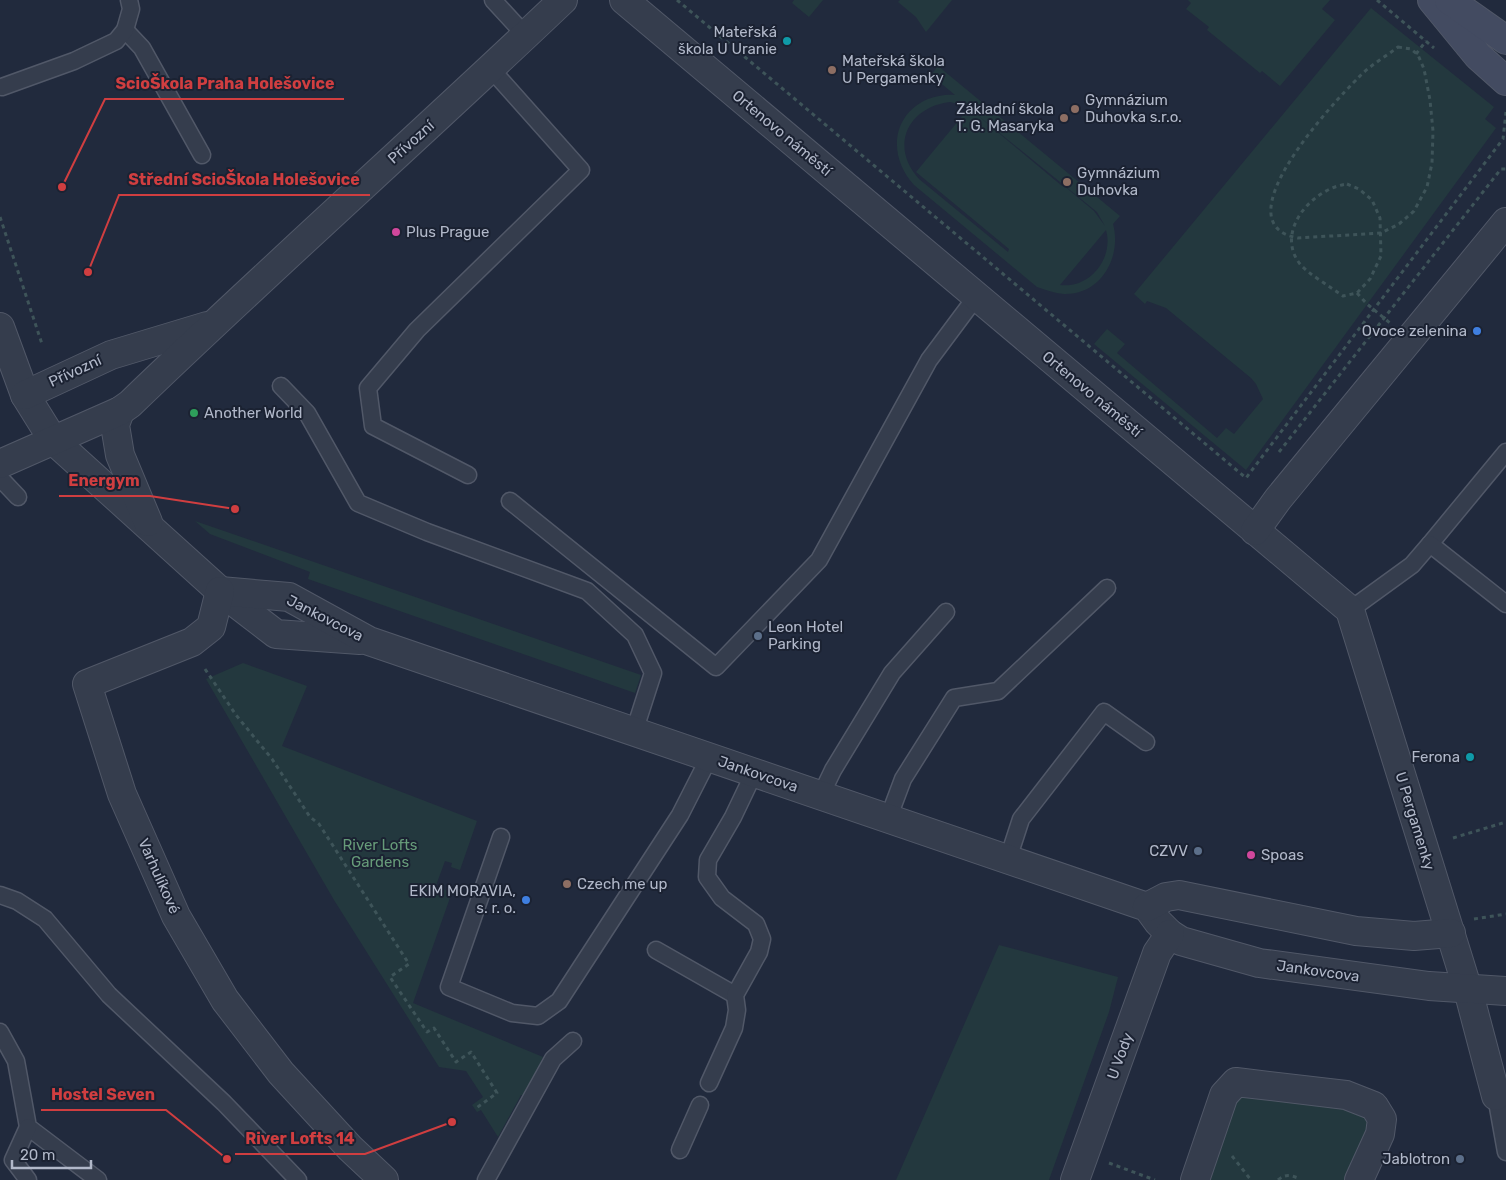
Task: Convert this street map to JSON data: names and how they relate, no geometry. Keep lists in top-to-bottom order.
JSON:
{
  "streets": {
    "street": [
      "Ortenovo náměstí",
      "Přívozní",
      "Jankovcova",
      "U Pergamenky",
      "Varhulíkové",
      "U Vody"
    ]
  },
  "crossings": [
    ["Přívozní", "Jankovcova"],
    ["Jankovcova", "U Pergamenky"],
    ["Jankovcova", "Varhulíkové"],
    ["Jankovcova", "U Vody"]
  ],
  "parks": ["River Lofts Gardens"],
  "places": [
    "Mateřská škola U Uranie",
    "Mateřská škola U Pergamenky",
    "Gymnázium Duhovka s.r.o.",
    "Základní škola T. G. Masaryka",
    "Gymnázium Duhovka",
    "ScioŠkola Praha Holešovice",
    "Plus Prague",
    "Střední ScioŠkola Holešovice",
    "Ovoce zelenina",
    "Another World",
    "Energym",
    "Leon Hotel Parking",
    "Ferona",
    "CZVV",
    "Spoas",
    "Czech me up",
    "EKIM MORAVIA, s. r. o.",
    "River Lofts 14",
    "Hostel Seven",
    "Jablotron"
  ],
  "scale_bar": "20 m"
}
